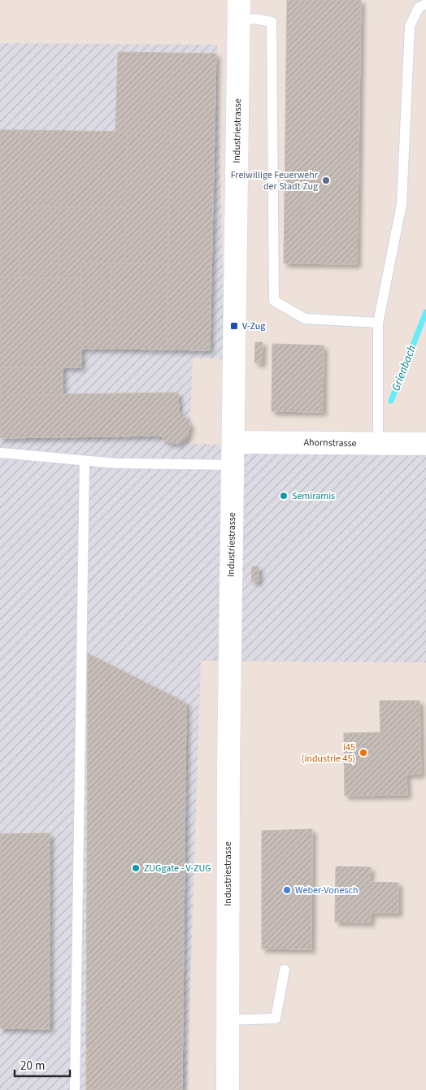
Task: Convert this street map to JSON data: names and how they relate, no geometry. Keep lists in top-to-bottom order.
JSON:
{
  "streets": {
    "street": ["Industriestrasse", "Ahornstrasse"]
  },
  "crossings": [
    ["Industriestrasse", "Ahornstrasse"]
  ],
  "water": ["Grienbach"],
  "places": {
    "other": [
      "Freiwillige Feuerwehr der Stadt Zug",
      "Semiramis",
      "i45 (industrie 45)",
      "ZUGgate - V-ZUG",
      "Weber-Vonesch"
    ],
    "transit": ["V-Zug"]
  },
  "scale_bar": "20 m"
}
